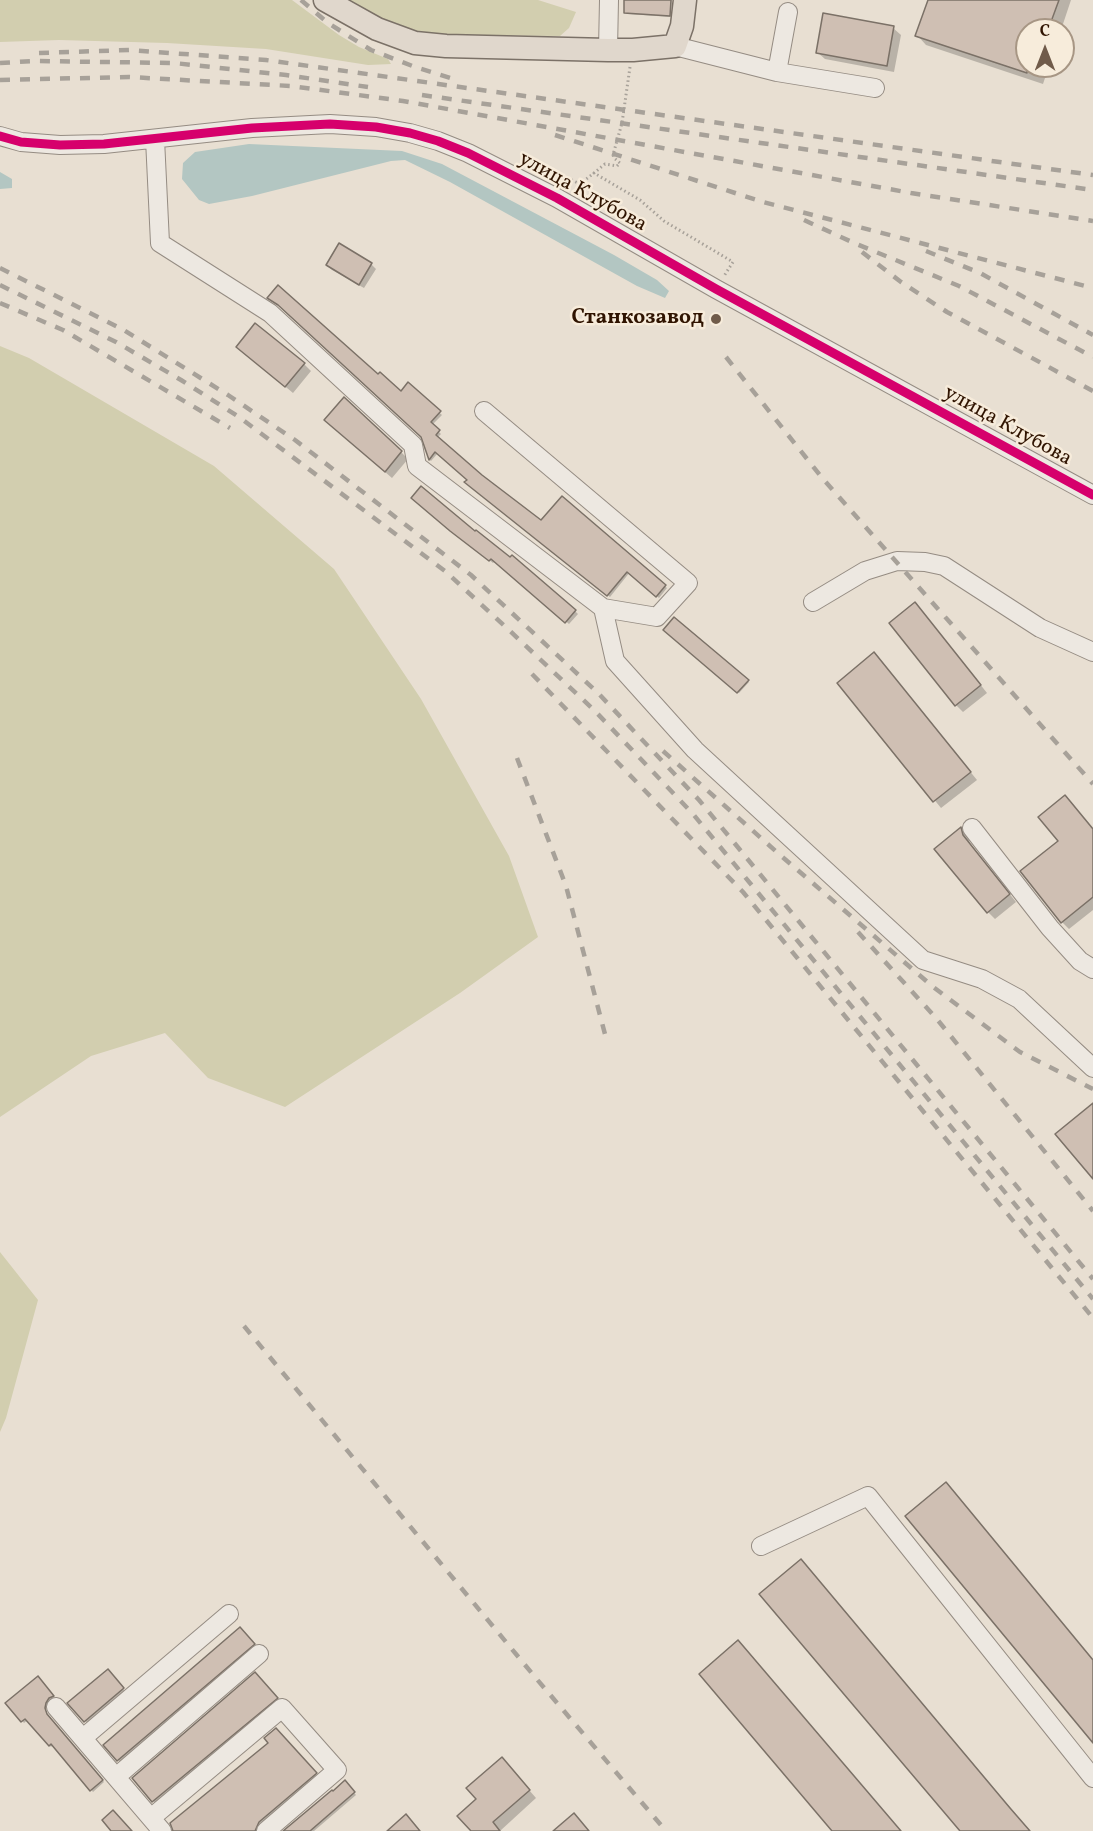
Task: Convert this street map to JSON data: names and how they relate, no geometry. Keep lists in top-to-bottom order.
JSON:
{
  "streets": {
    "street": ["улица Клубова"]
  },
  "places": ["Станкозавод"],
  "north": "top"
}
